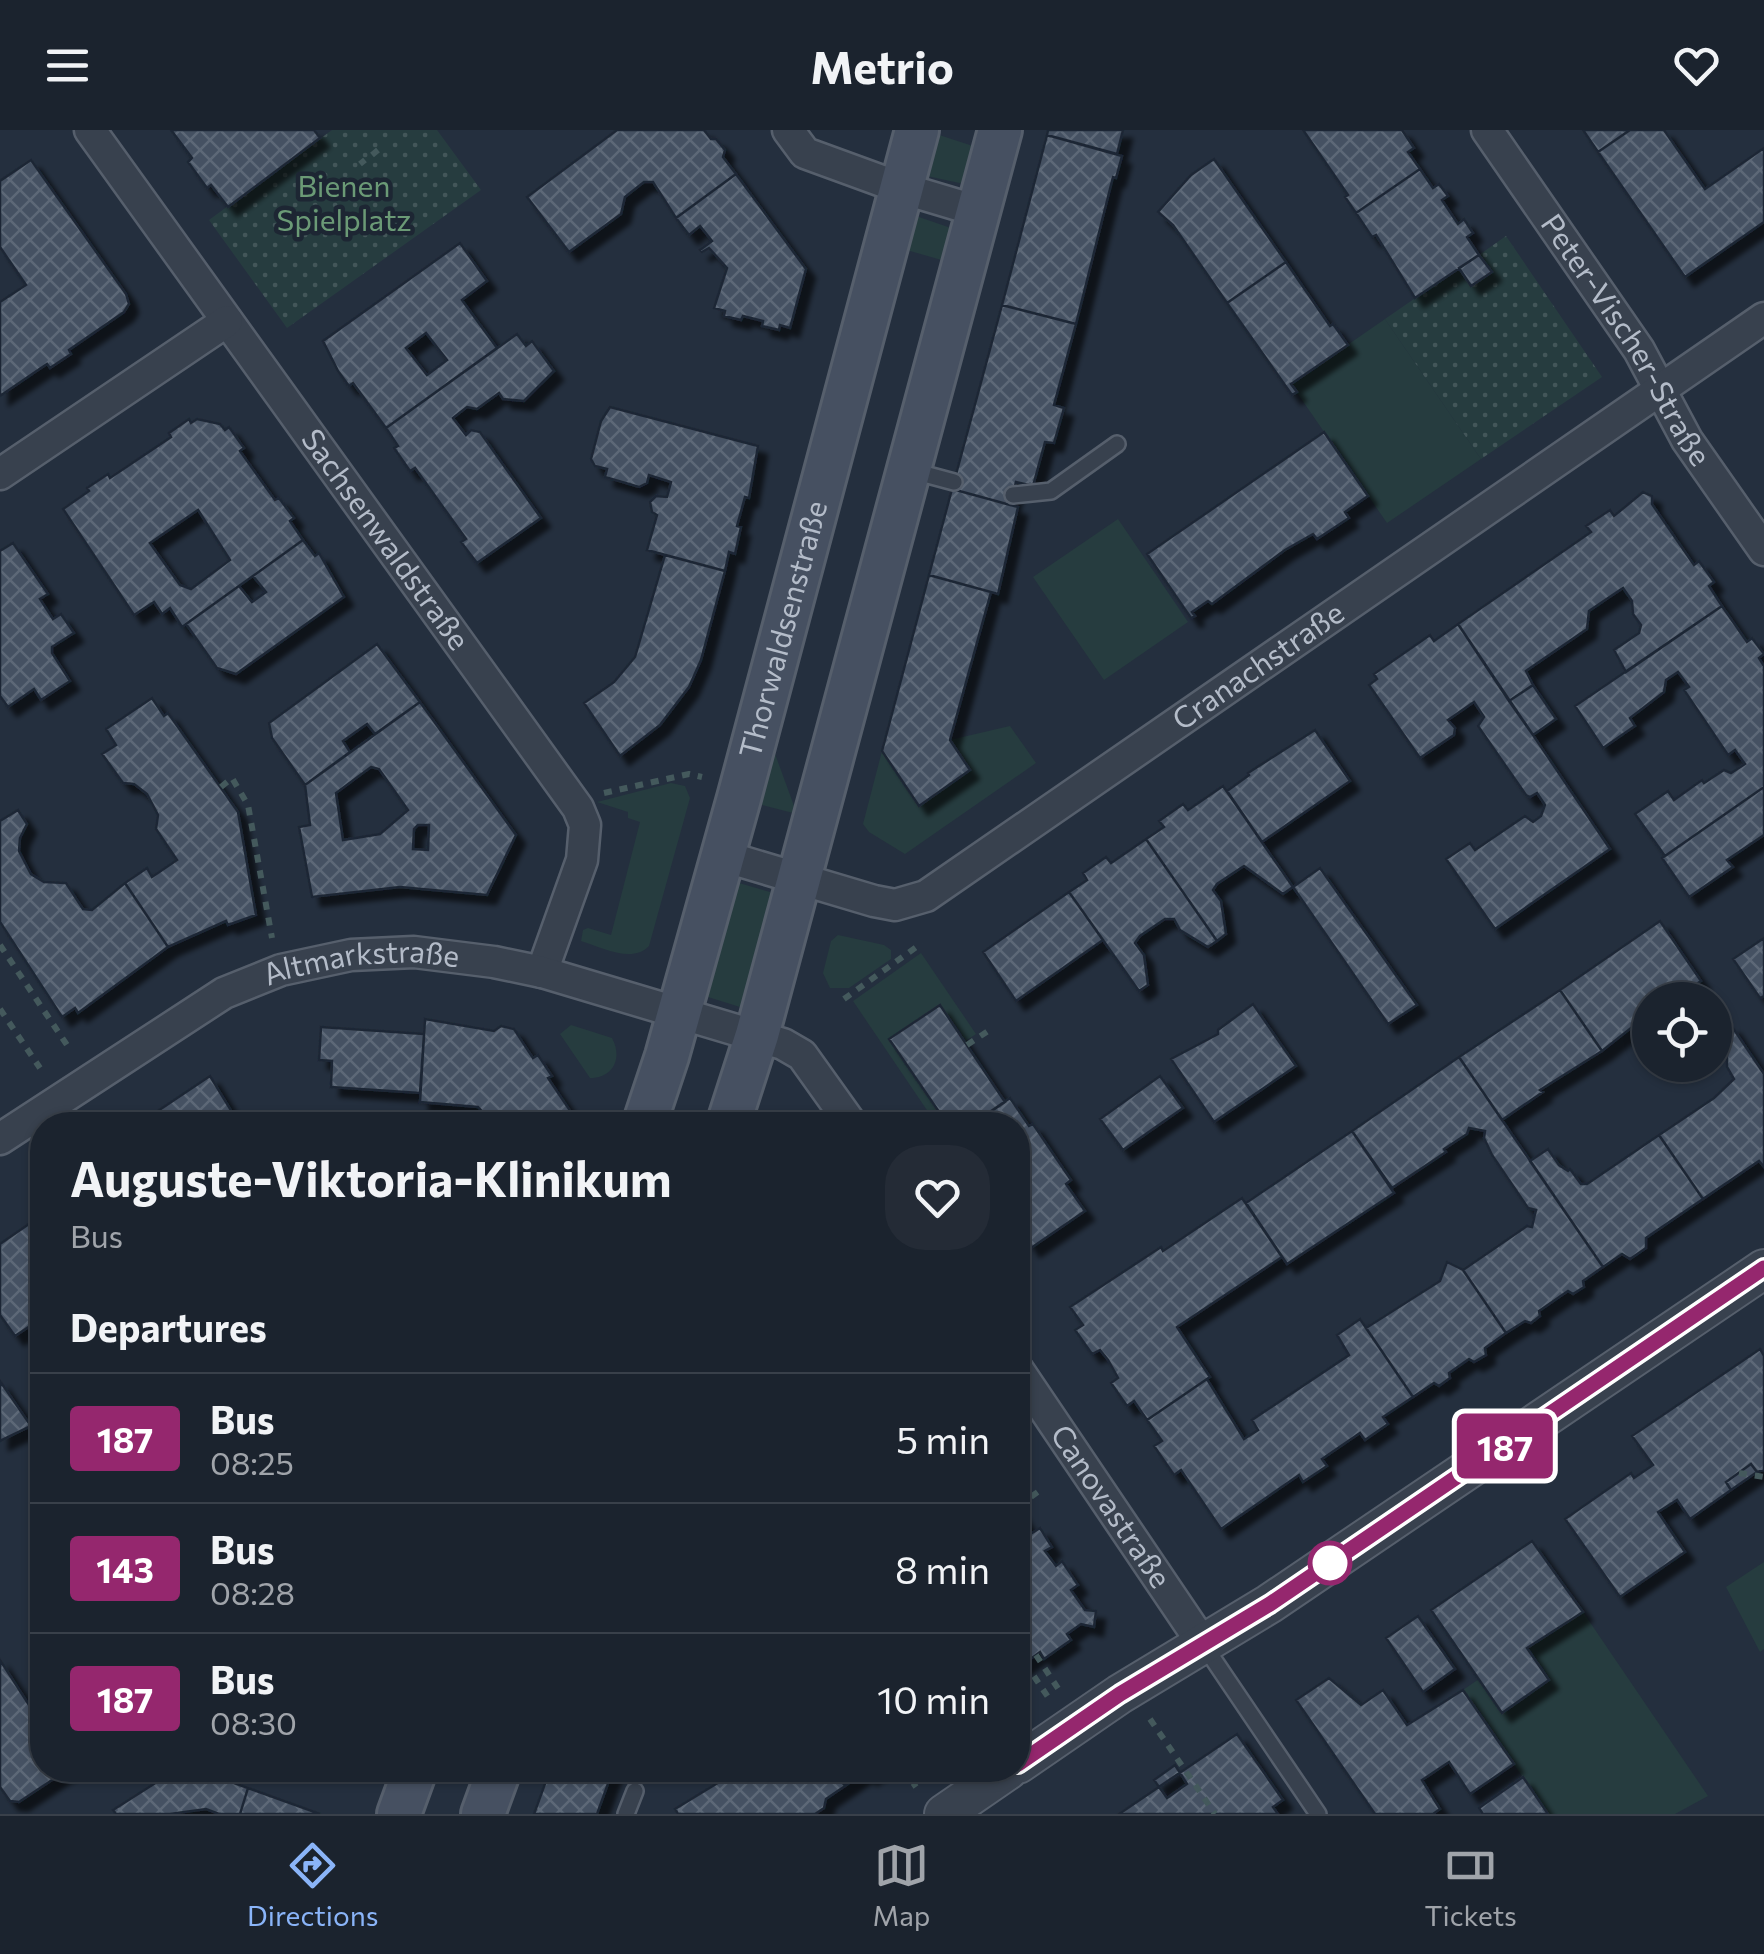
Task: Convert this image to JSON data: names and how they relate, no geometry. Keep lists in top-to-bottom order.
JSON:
{
  "streets": {
    "main road": ["Thorwaldsenstraße"],
    "street": [
      "Peter-Vischer-Straße",
      "Sachsenwaldstraße",
      "Cranachstraße",
      "Altmarkstraße",
      "Canovastraße"
    ]
  },
  "crossings": [
    ["Peter-Vischer-Straße", "Cranachstraße"],
    ["Sachsenwaldstraße", "Altmarkstraße"],
    ["Thorwaldsenstraße", "Cranachstraße"],
    ["Thorwaldsenstraße", "Altmarkstraße"]
  ],
  "parks": ["Bienen Spielplatz"],
  "lines": ["bus line 187"],
  "page": {
    "header": "Metrio",
    "on_map": "187",
    "heading": [
      ["Auguste-Viktoria-Klinikum", "Bus"],
      "Departures"
    ],
    "list": [
      {
        "mark": "187",
        "name": "Bus",
        "note": "08:25",
        "value": "5 min"
      },
      {
        "mark": "143",
        "name": "Bus",
        "note": "08:28",
        "value": "8 min"
      },
      {
        "mark": "187",
        "name": "Bus",
        "note": "08:30",
        "value": "10 min"
      }
    ],
    "tabs": ["Directions", "Map", "Tickets"]
  }
}
